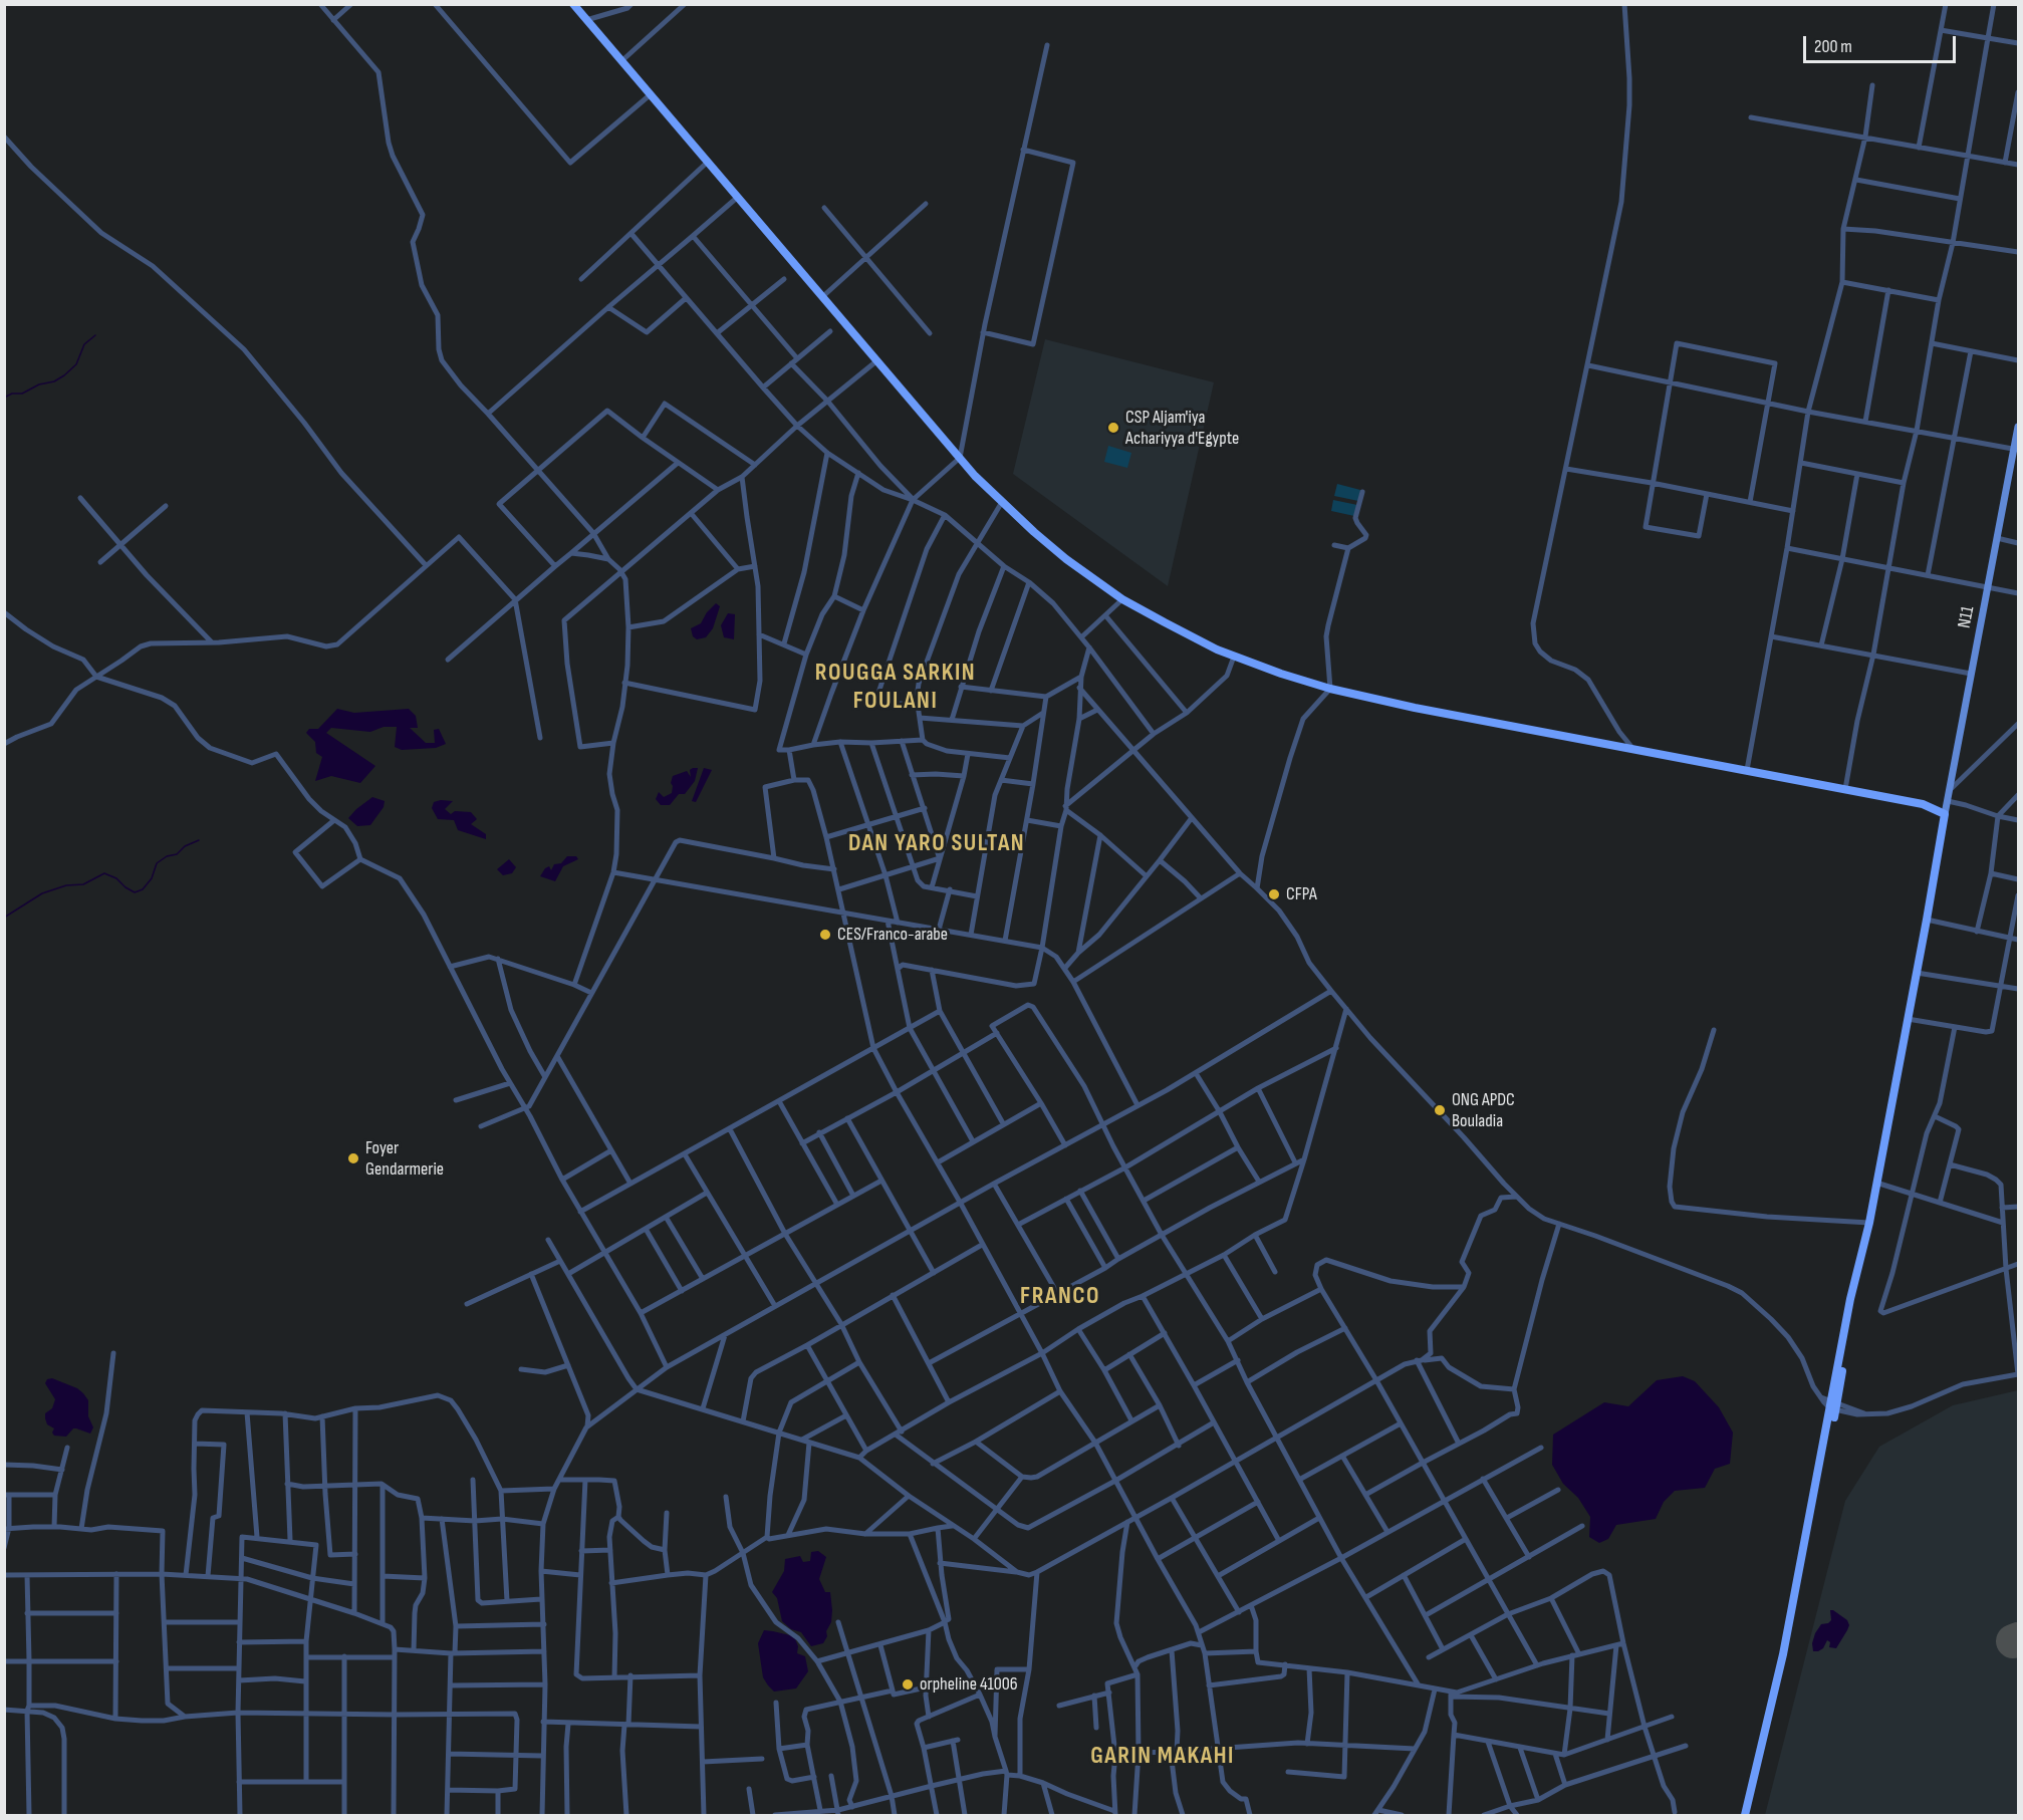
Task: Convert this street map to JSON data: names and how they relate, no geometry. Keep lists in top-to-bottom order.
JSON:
{
  "streets": {
    "main road": ["N11"]
  },
  "districts": [
    "ROUGGA SARKIN FOULANI",
    "DAN YARO SULTAN",
    "FRANCO",
    "GARIN MAKAHI"
  ],
  "places": [
    "CSP Aljam'iya Achariyya d'Egypte",
    "CFPA",
    "CES/Franco-arabe",
    "ONG APDC Bouladia",
    "Foyer Gendarmerie",
    "orpheline 41006"
  ],
  "scale_bar": "200 m"
}
